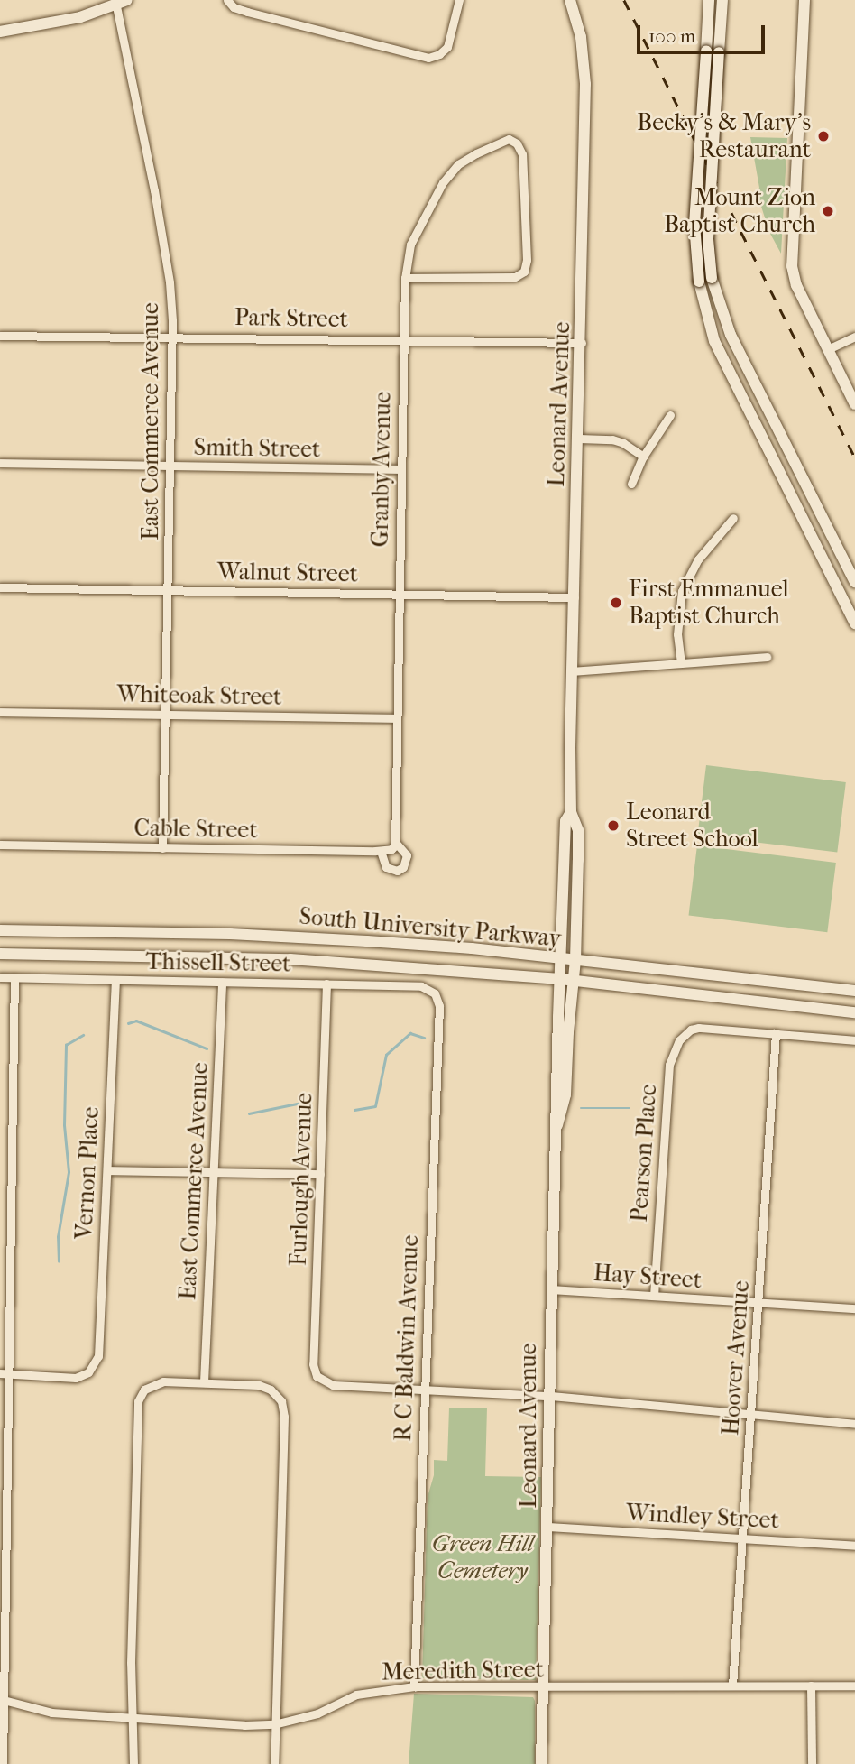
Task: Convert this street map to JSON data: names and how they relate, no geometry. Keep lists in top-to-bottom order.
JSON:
{
  "streets": {
    "main road": ["Leonard Avenue", "South University Parkway"],
    "street": [
      "Park Street",
      "East Commerce Avenue",
      "Smith Street",
      "Granby Avenue",
      "Walnut Street",
      "Whiteoak Street",
      "Cable Street",
      "Thissell Street",
      "Pearson Place",
      "Vernon Place",
      "Furlough Avenue",
      "Hay Street",
      "R C Baldwin Avenue",
      "Hoover Avenue",
      "Windley Street",
      "Meredith Street"
    ]
  },
  "crossings": [
    ["Park Street", "Leonard Avenue"],
    ["Park Street", "East Commerce Avenue"],
    ["Park Street", "Granby Avenue"],
    ["Leonard Avenue", "Walnut Street"],
    ["Leonard Avenue", "South University Parkway"],
    ["Leonard Avenue", "Hay Street"],
    ["Leonard Avenue", "Windley Street"],
    ["Leonard Avenue", "Meredith Street"],
    ["East Commerce Avenue", "Smith Street"],
    ["East Commerce Avenue", "Walnut Street"],
    ["East Commerce Avenue", "Whiteoak Street"],
    ["East Commerce Avenue", "Cable Street"],
    ["East Commerce Avenue", "Thissell Street"],
    ["Smith Street", "Granby Avenue"],
    ["Granby Avenue", "Walnut Street"],
    ["Granby Avenue", "Whiteoak Street"],
    ["Granby Avenue", "Cable Street"],
    ["Thissell Street", "Vernon Place"],
    ["Thissell Street", "Furlough Avenue"],
    ["Thissell Street", "R C Baldwin Avenue"],
    ["Pearson Place", "Hay Street"],
    ["Pearson Place", "Hoover Avenue"],
    ["Furlough Avenue", "R C Baldwin Avenue"],
    ["Hay Street", "Hoover Avenue"],
    ["R C Baldwin Avenue", "Meredith Street"],
    ["Hoover Avenue", "Windley Street"],
    ["Hoover Avenue", "Meredith Street"]
  ],
  "parks": ["Green Hill Cemetery"],
  "places": [
    "Becky's & Mary's Restaurant",
    "Mount Zion Baptist Church",
    "First Emmanuel Baptist Church",
    "Leonard Street School"
  ],
  "scale_bar": "100 m"
}
